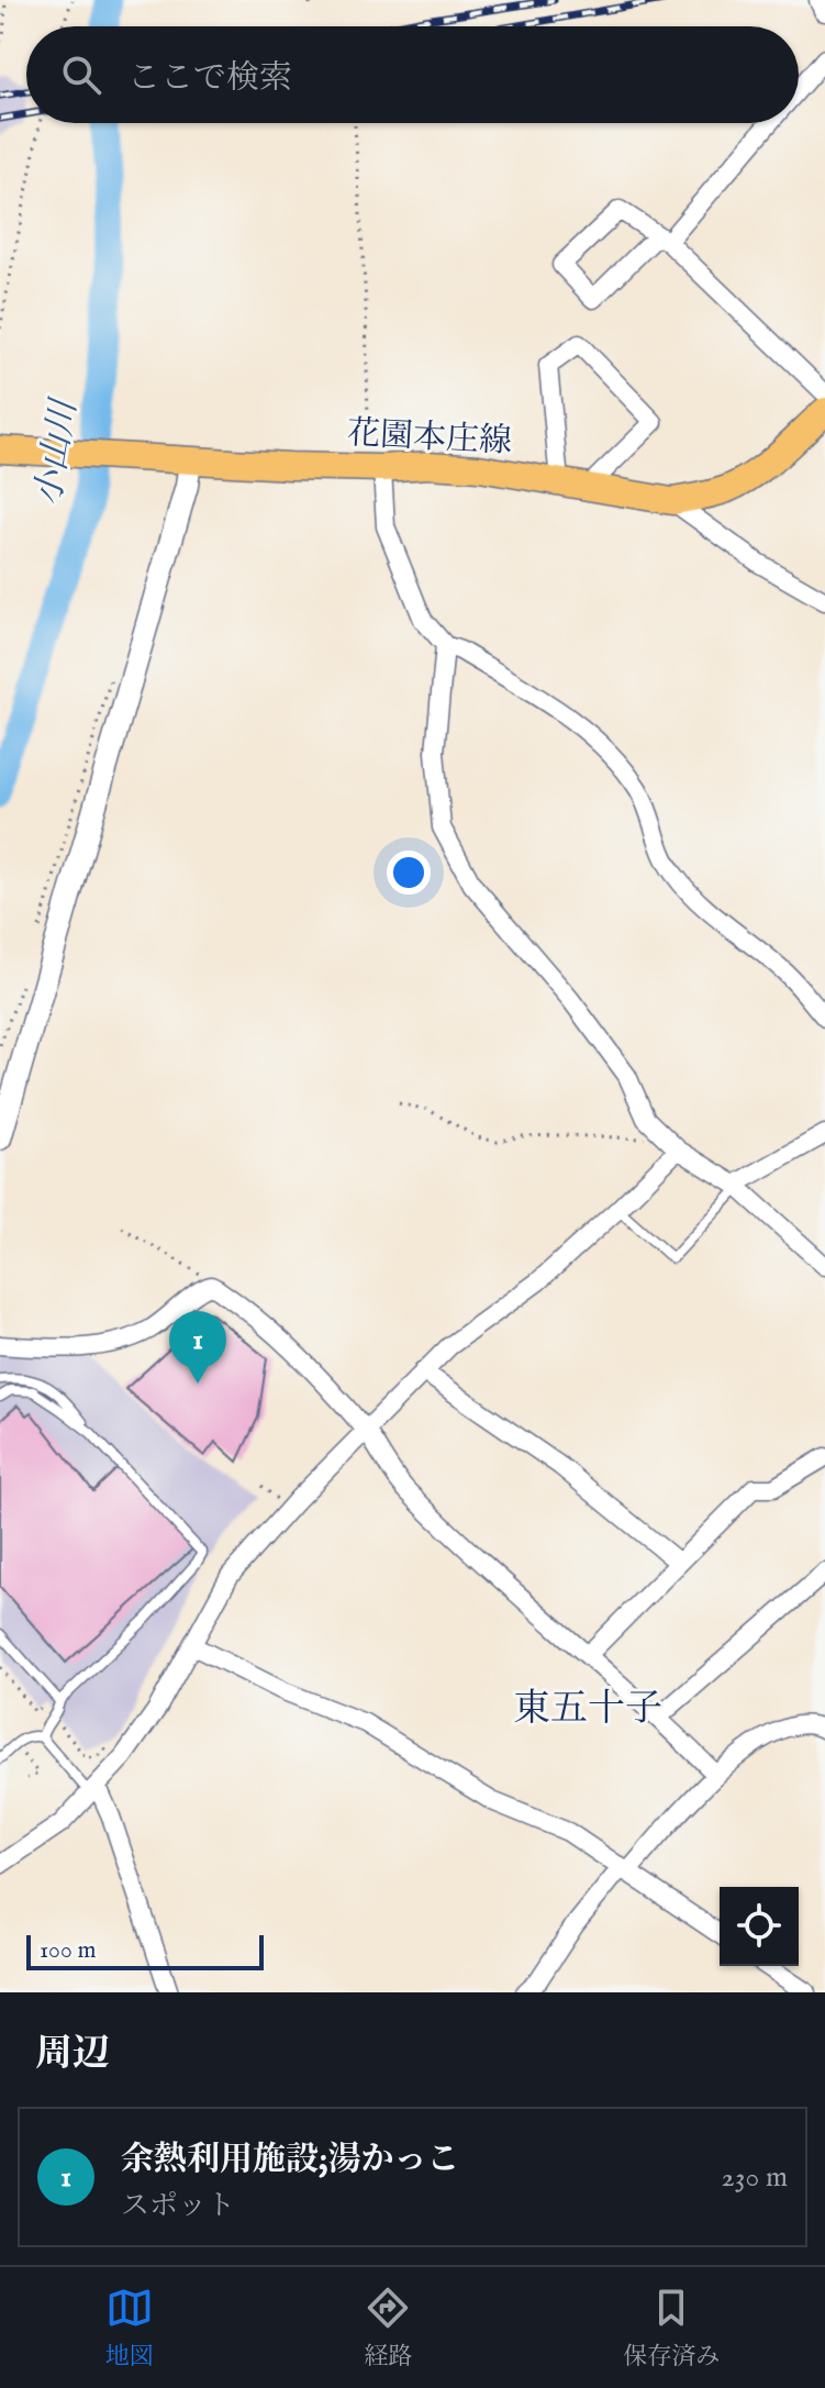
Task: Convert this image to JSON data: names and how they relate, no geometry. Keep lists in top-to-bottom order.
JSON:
{
  "streets": {
    "main road": ["花園本庄線"]
  },
  "districts": ["東五十子"],
  "water": ["小山川"],
  "scale_bar": "100 m",
  "page": {
    "search": "ここで検索",
    "pins": "1",
    "scale": "100 m",
    "heading": "周辺",
    "list": [
      {
        "mark": "1",
        "name": "余熱利用施設;湯かっこ",
        "note": "スポット",
        "value": "230 m"
      }
    ],
    "nav": ["地図", "経路", "保存済み"]
  }
}
